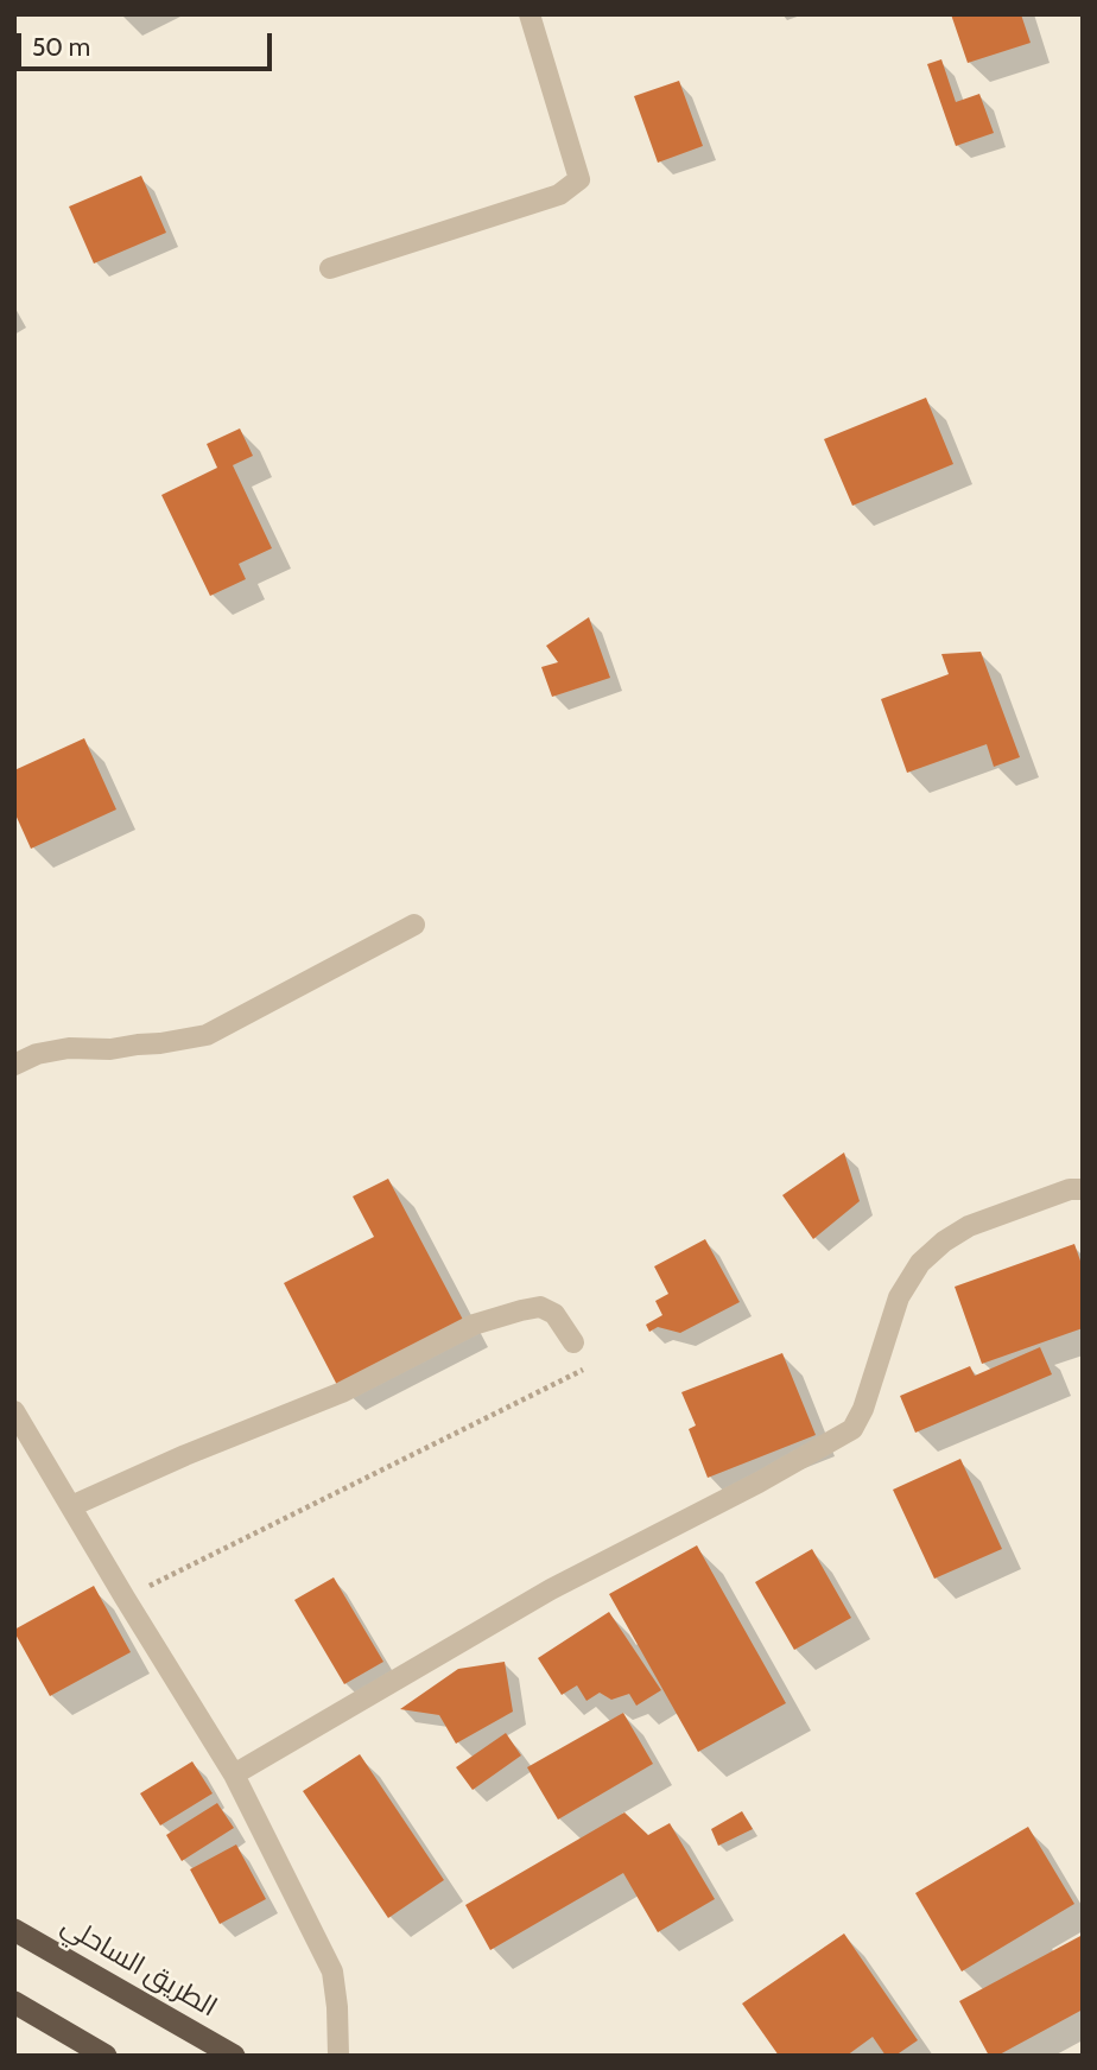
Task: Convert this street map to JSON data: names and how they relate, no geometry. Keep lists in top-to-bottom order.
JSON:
{
  "streets": {
    "highway": ["الطريق الساحلي"]
  },
  "scale_bar": "50 m"
}
